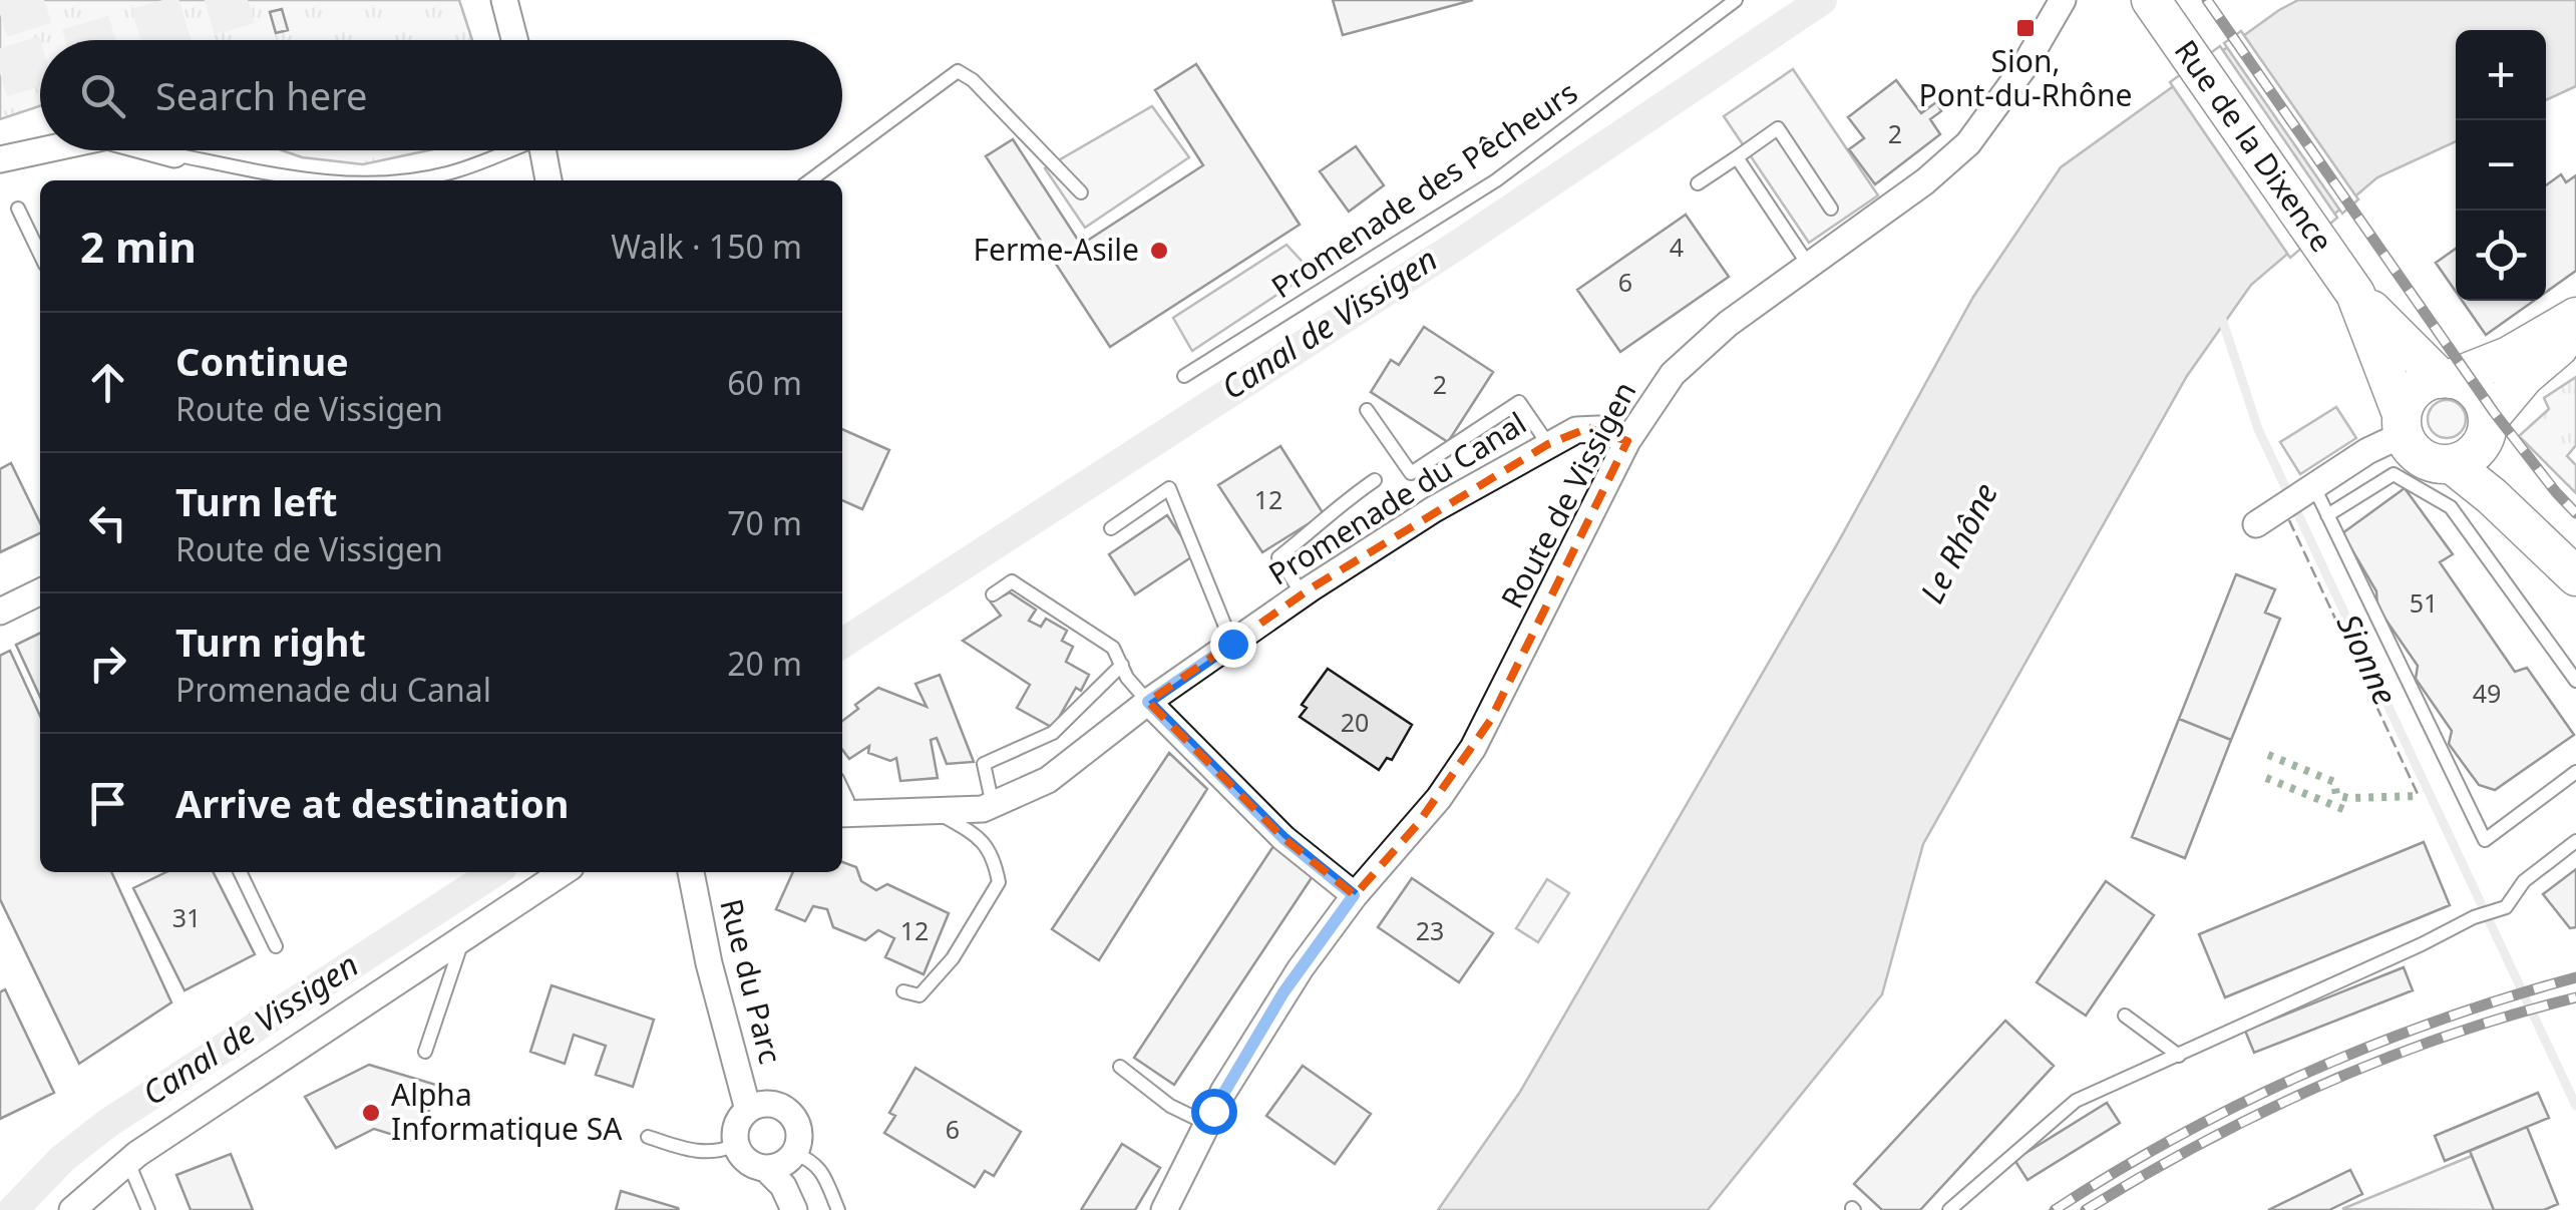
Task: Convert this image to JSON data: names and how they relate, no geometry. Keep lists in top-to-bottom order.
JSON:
{
  "streets": {
    "main road": ["Rue de la Dixence"],
    "street": ["Route de Vissigen", "Promenade du Canal", "Rue du Parc"],
    "lane": ["Promenade des Pêcheurs"]
  },
  "crossings": [
    ["Route de Vissigen", "Promenade du Canal"]
  ],
  "water": ["Canal de Vissigen", "Le Rhône", "Sionne"],
  "places": {
    "transit": ["Sion, Pont-du-Rhône"],
    "other": ["Ferme-Asile", "Alpha Informatique SA"]
  },
  "house_numbers": [
    "2",
    "4",
    "6",
    "2",
    "12",
    "51",
    "49",
    "20",
    "31",
    "12",
    "23",
    "6"
  ],
  "page": {
    "map_buttons": ["+", "−"],
    "search": "Search here",
    "heading": ["2 min", "Walk · 150 m"],
    "list": [
      ["Continue", "Route de Vissigen", "60 m"],
      ["Turn left", "Route de Vissigen", "70 m"],
      ["Turn right", "Promenade du Canal", "20 m"],
      "Arrive at destination"
    ]
  }
}
